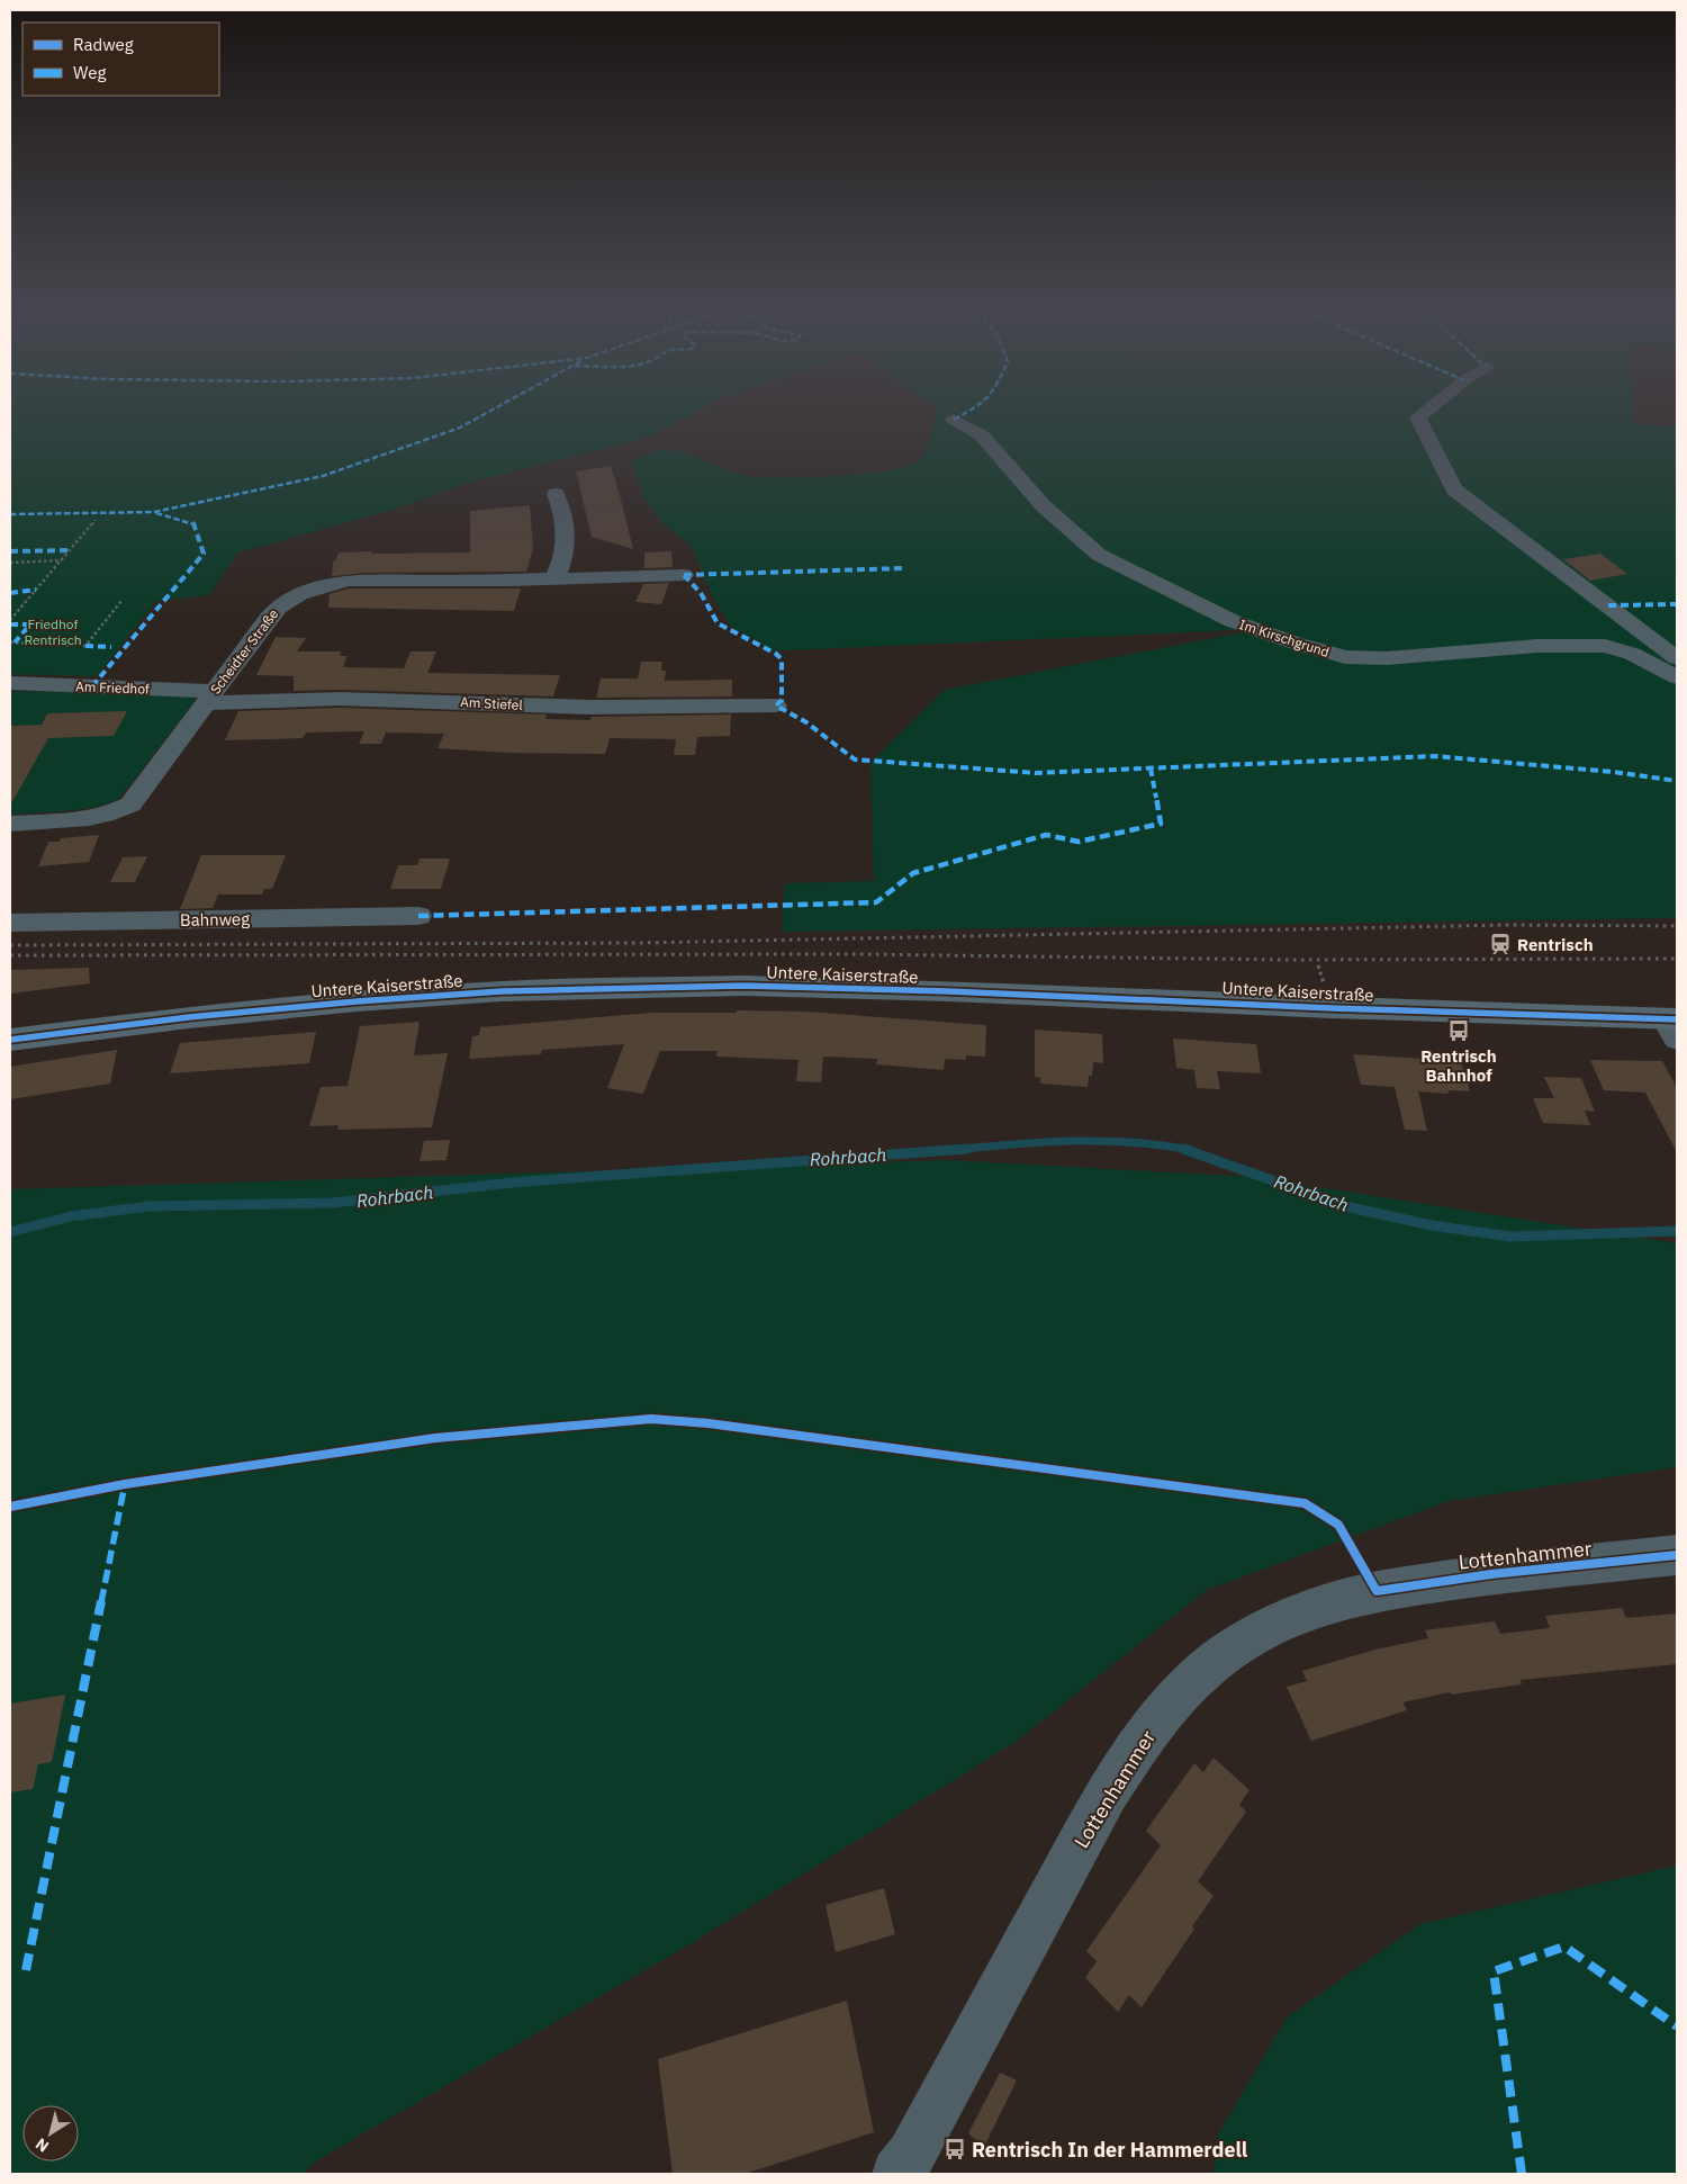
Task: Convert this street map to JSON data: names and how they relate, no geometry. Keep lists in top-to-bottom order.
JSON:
{
  "streets": {
    "main road": ["Untere Kaiserstraße"],
    "street": [
      "Im Kirschgrund",
      "Scheidter Straße",
      "Am Friedhof",
      "Am Stiefel",
      "Bahnweg",
      "Lottenhammer"
    ]
  },
  "crossings": [
    ["Scheidter Straße", "Am Friedhof"],
    ["Scheidter Straße", "Am Stiefel"],
    ["Am Friedhof", "Am Stiefel"]
  ],
  "water": ["Rohrbach"],
  "parks": ["Friedhof Rentrisch"],
  "places": {
    "station": ["Rentrisch"],
    "bus stop": ["Rentrisch Bahnhof", "Rentrisch In der Hammerdell"]
  },
  "legend": ["Radweg", "Weg"],
  "north": "bottom left"
}
